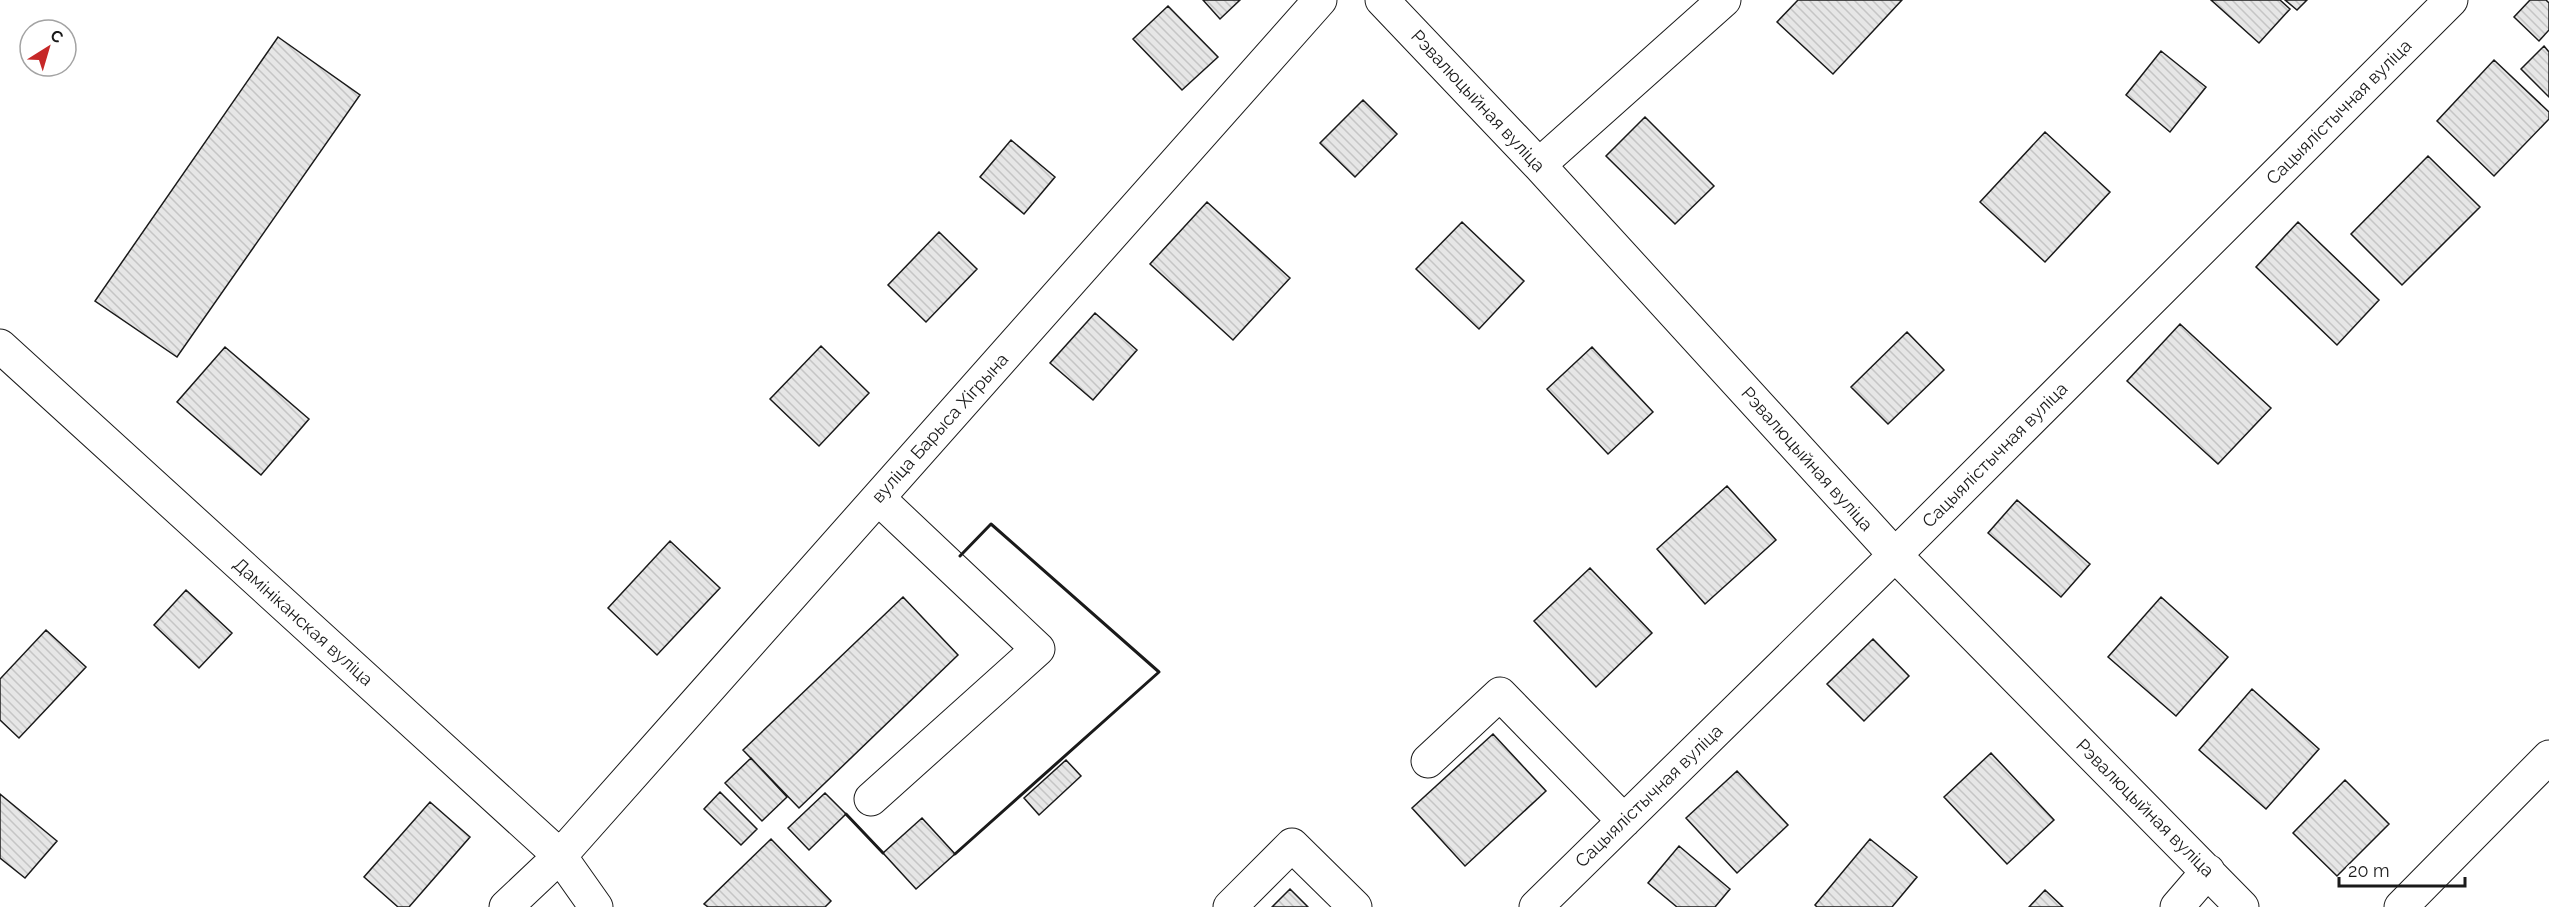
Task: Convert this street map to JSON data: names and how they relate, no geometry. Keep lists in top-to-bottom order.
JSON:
{
  "streets": {
    "street": [
      "Рэвалюцыйная вуліца",
      "Сацыялістычная вуліца",
      "вуліца Барыса Хігрына",
      "Дамініканская вуліца"
    ]
  },
  "crossings": [
    ["Рэвалюцыйная вуліца", "Сацыялістычная вуліца"],
    ["вуліца Барыса Хігрына", "Дамініканская вуліца"]
  ],
  "scale_bar": "20 m",
  "north": "top right"
}
